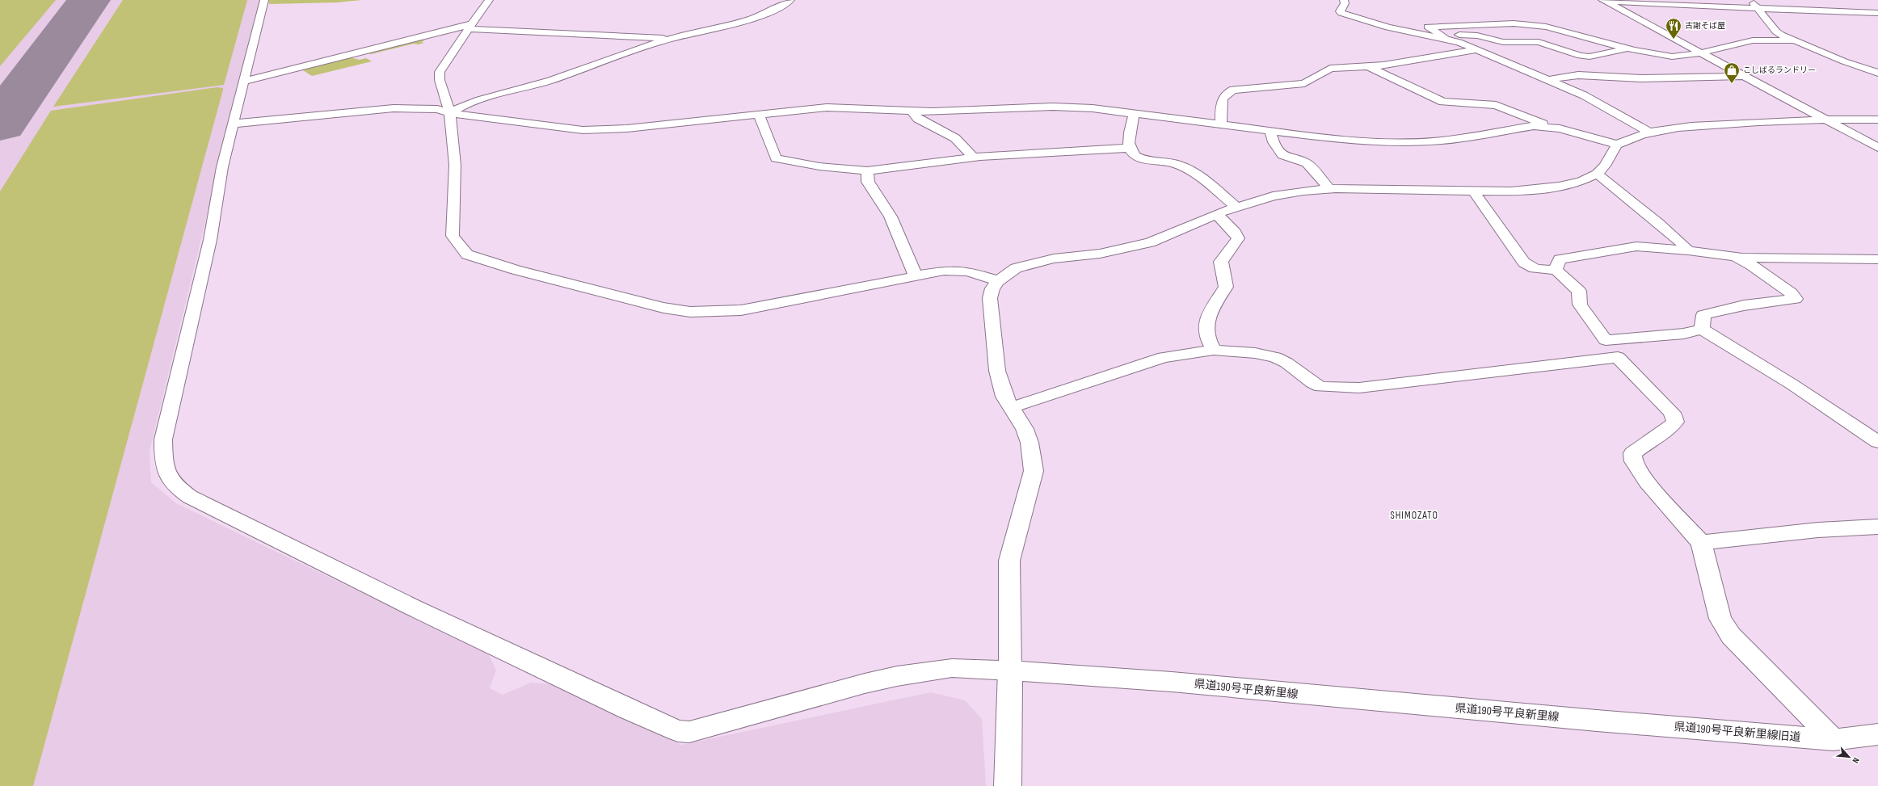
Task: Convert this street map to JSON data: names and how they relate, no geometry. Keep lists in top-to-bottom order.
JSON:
{
  "streets": {
    "main road": ["県道190号平良新里線"],
    "street": ["県道190号平良新里線旧道"]
  },
  "crossings": [
    ["県道190号平良新里線", "県道190号平良新里線旧道"]
  ],
  "districts": ["SHIMOZATO"],
  "places": {
    "restaurant": ["古謝そば屋"],
    "shop": ["こしばるランドリー"]
  },
  "north": "bottom right"
}
